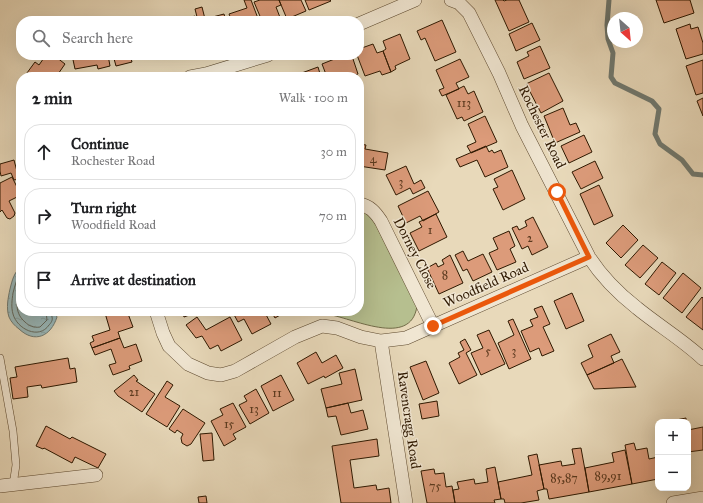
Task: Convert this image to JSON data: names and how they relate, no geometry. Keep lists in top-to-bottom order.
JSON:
{
  "streets": {
    "street": [
      "Rochester Road",
      "Dorney Close",
      "Woodfield Road",
      "Ravencragg Road"
    ]
  },
  "crossings": [
    ["Rochester Road", "Woodfield Road"],
    ["Dorney Close", "Woodfield Road"],
    ["Woodfield Road", "Ravencragg Road"]
  ],
  "house_numbers": [
    "113",
    "4",
    "3",
    "1",
    "2",
    "8",
    "5",
    "3",
    "21",
    "11",
    "13",
    "15",
    "89,91",
    "85,87",
    "75"
  ],
  "north": "bottom right",
  "page": {
    "search": "Search here",
    "heading": ["2 min", "Walk · 100 m"],
    "list": [
      ["Continue", "Rochester Road", "30 m"],
      ["Turn right", "Woodfield Road", "70 m"],
      "Arrive at destination"
    ],
    "map_buttons": ["+", "−"]
  }
}
